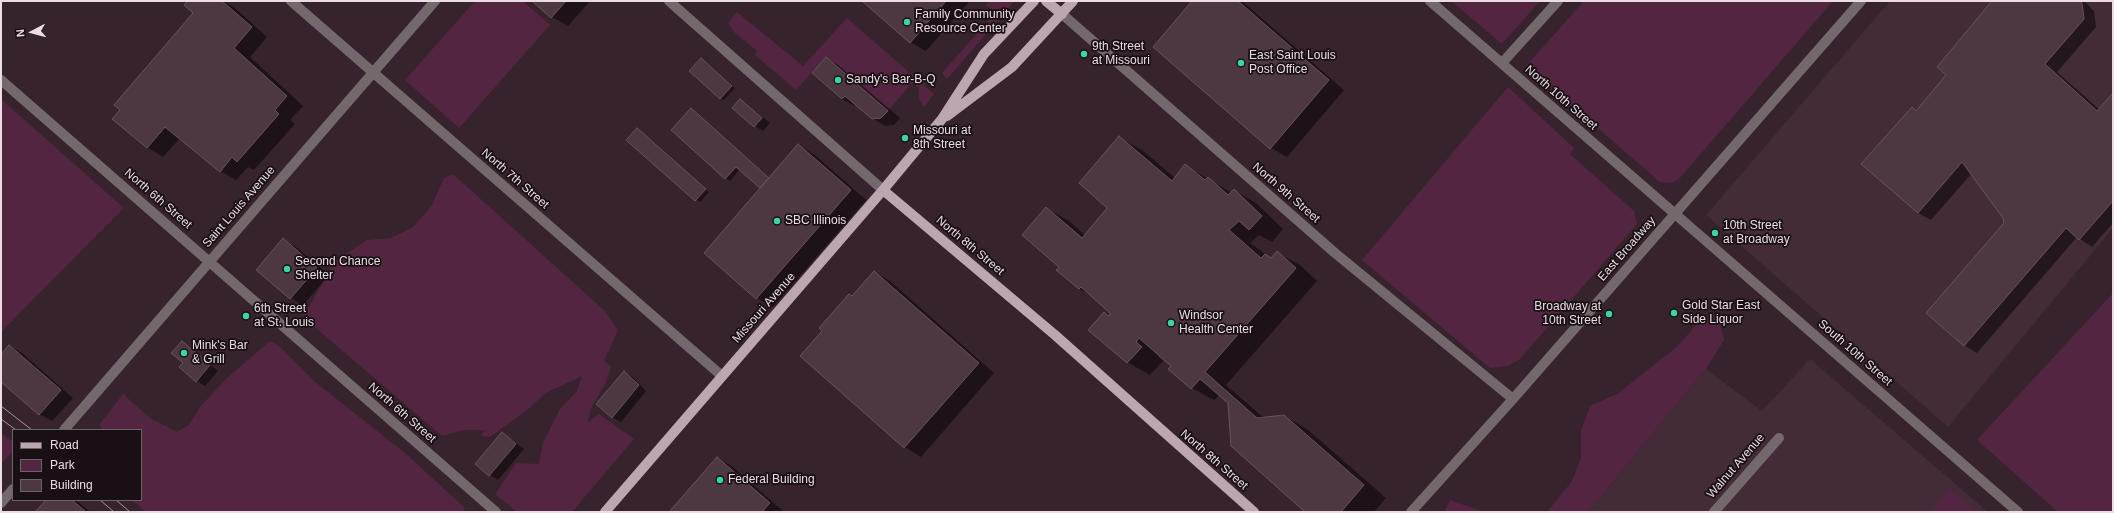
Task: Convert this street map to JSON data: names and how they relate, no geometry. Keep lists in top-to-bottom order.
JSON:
{
  "streets": {
    "main road": ["North 9th Street", "North 8th Street", "Missouri Avenue"],
    "street": [
      "North 10th Street",
      "North 7th Street",
      "North 6th Street",
      "Saint Louis Avenue",
      "East Broadway",
      "South 10th Street",
      "Walnut Avenue"
    ]
  },
  "crossings": [
    ["North 10th Street", "East Broadway"],
    ["North 10th Street", "South 10th Street"],
    ["North 7th Street", "Saint Louis Avenue"],
    ["North 7th Street", "Missouri Avenue"],
    ["North 9th Street", "East Broadway"],
    ["North 9th Street", "Missouri Avenue"],
    ["North 6th Street", "Saint Louis Avenue"],
    ["North 8th Street", "Missouri Avenue"],
    ["East Broadway", "South 10th Street"]
  ],
  "places": [
    "Family Community Resource Center",
    "9th Street at Missouri",
    "East Saint Louis Post Office",
    "Sandy's Bar-B-Q",
    "Missouri at 8th Street",
    "SBC Illinois",
    "10th Street at Broadway",
    "Second Chance Shelter",
    "Gold Star East Side Liquor",
    "Broadway at 10th Street",
    "6th Street at St. Louis",
    "Windsor Health Center",
    "Mink's Bar & Grill",
    "Federal Building"
  ],
  "legend": ["Road", "Park", "Building"],
  "north": "left"
}
